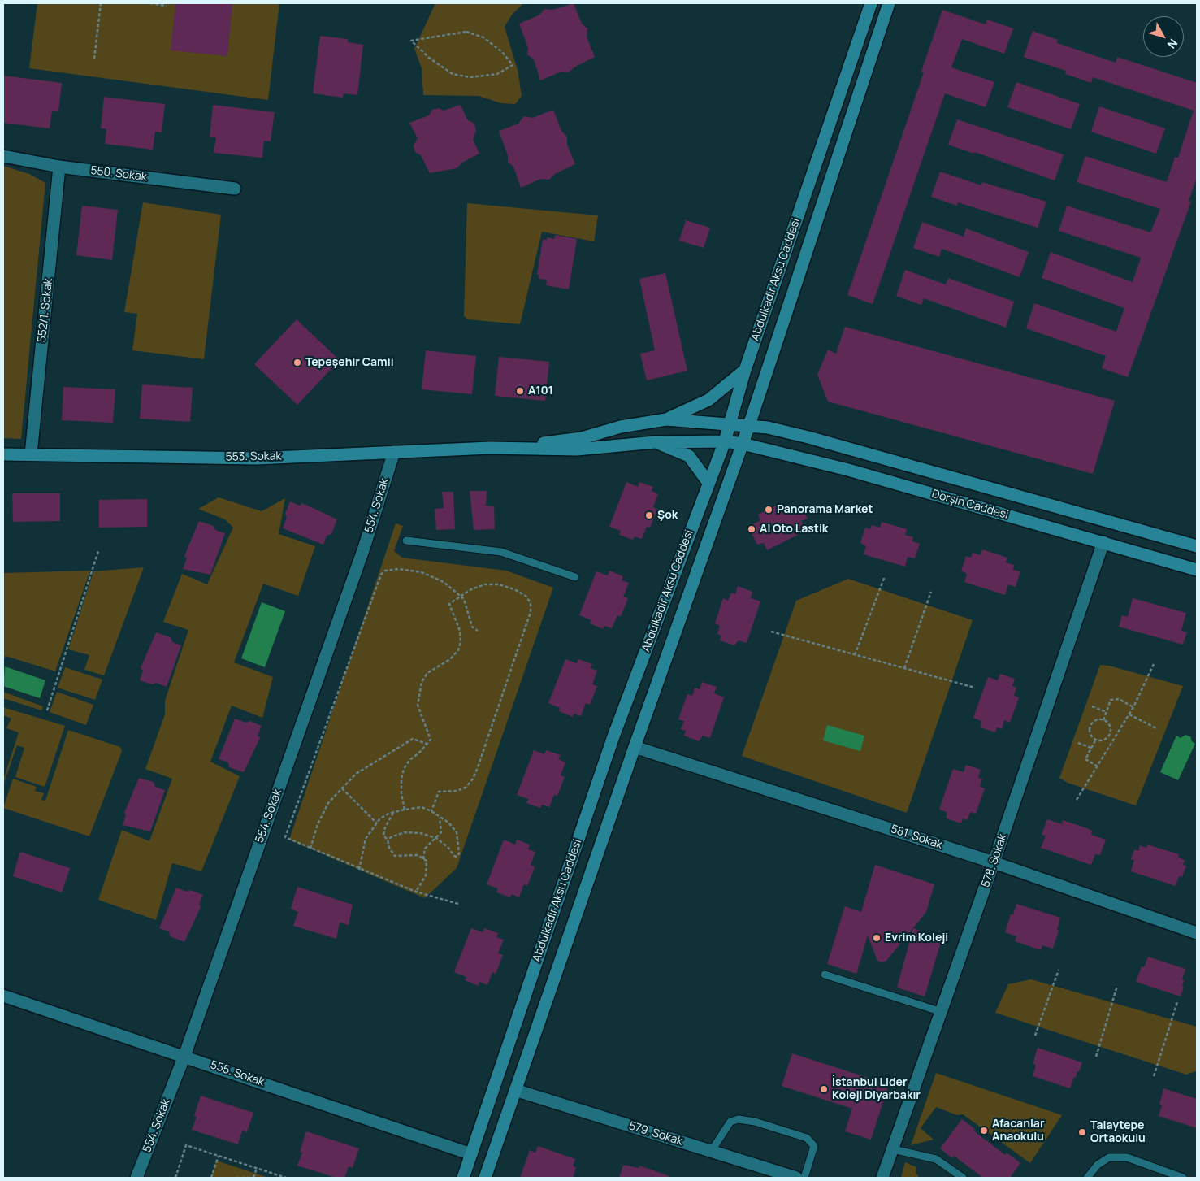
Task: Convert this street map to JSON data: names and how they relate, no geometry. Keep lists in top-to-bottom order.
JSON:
{
  "streets": {
    "main road": ["Abdulkadir Aksu Caddesi", "553. Sokak", "Dorşin Caddesi"],
    "street": [
      "550. Sokak",
      "552/1. Sokak",
      "554. Sokak",
      "581. Sokak",
      "578. Sokak",
      "555. Sokak",
      "579. Sokak"
    ]
  },
  "crossings": [
    ["550. Sokak", "552/1. Sokak"],
    ["Abdulkadir Aksu Caddesi", "Dorşin Caddesi"],
    ["Abdulkadir Aksu Caddesi", "581. Sokak"],
    ["Abdulkadir Aksu Caddesi", "555. Sokak"],
    ["Abdulkadir Aksu Caddesi", "579. Sokak"],
    ["552/1. Sokak", "553. Sokak"],
    ["553. Sokak", "Dorşin Caddesi"],
    ["553. Sokak", "554. Sokak"],
    ["Dorşin Caddesi", "578. Sokak"],
    ["554. Sokak", "555. Sokak"],
    ["581. Sokak", "578. Sokak"]
  ],
  "places": [
    "Tepeşehir Camii",
    "A101",
    "Panorama Market",
    "Şok",
    "Al Oto Lastik",
    "Evrim Koleji",
    "İstanbul Lider Koleji Diyarbakır",
    "Afacanlar Anaokulu",
    "Talaytepe Ortaokulu"
  ],
  "north": "bottom right"
}
